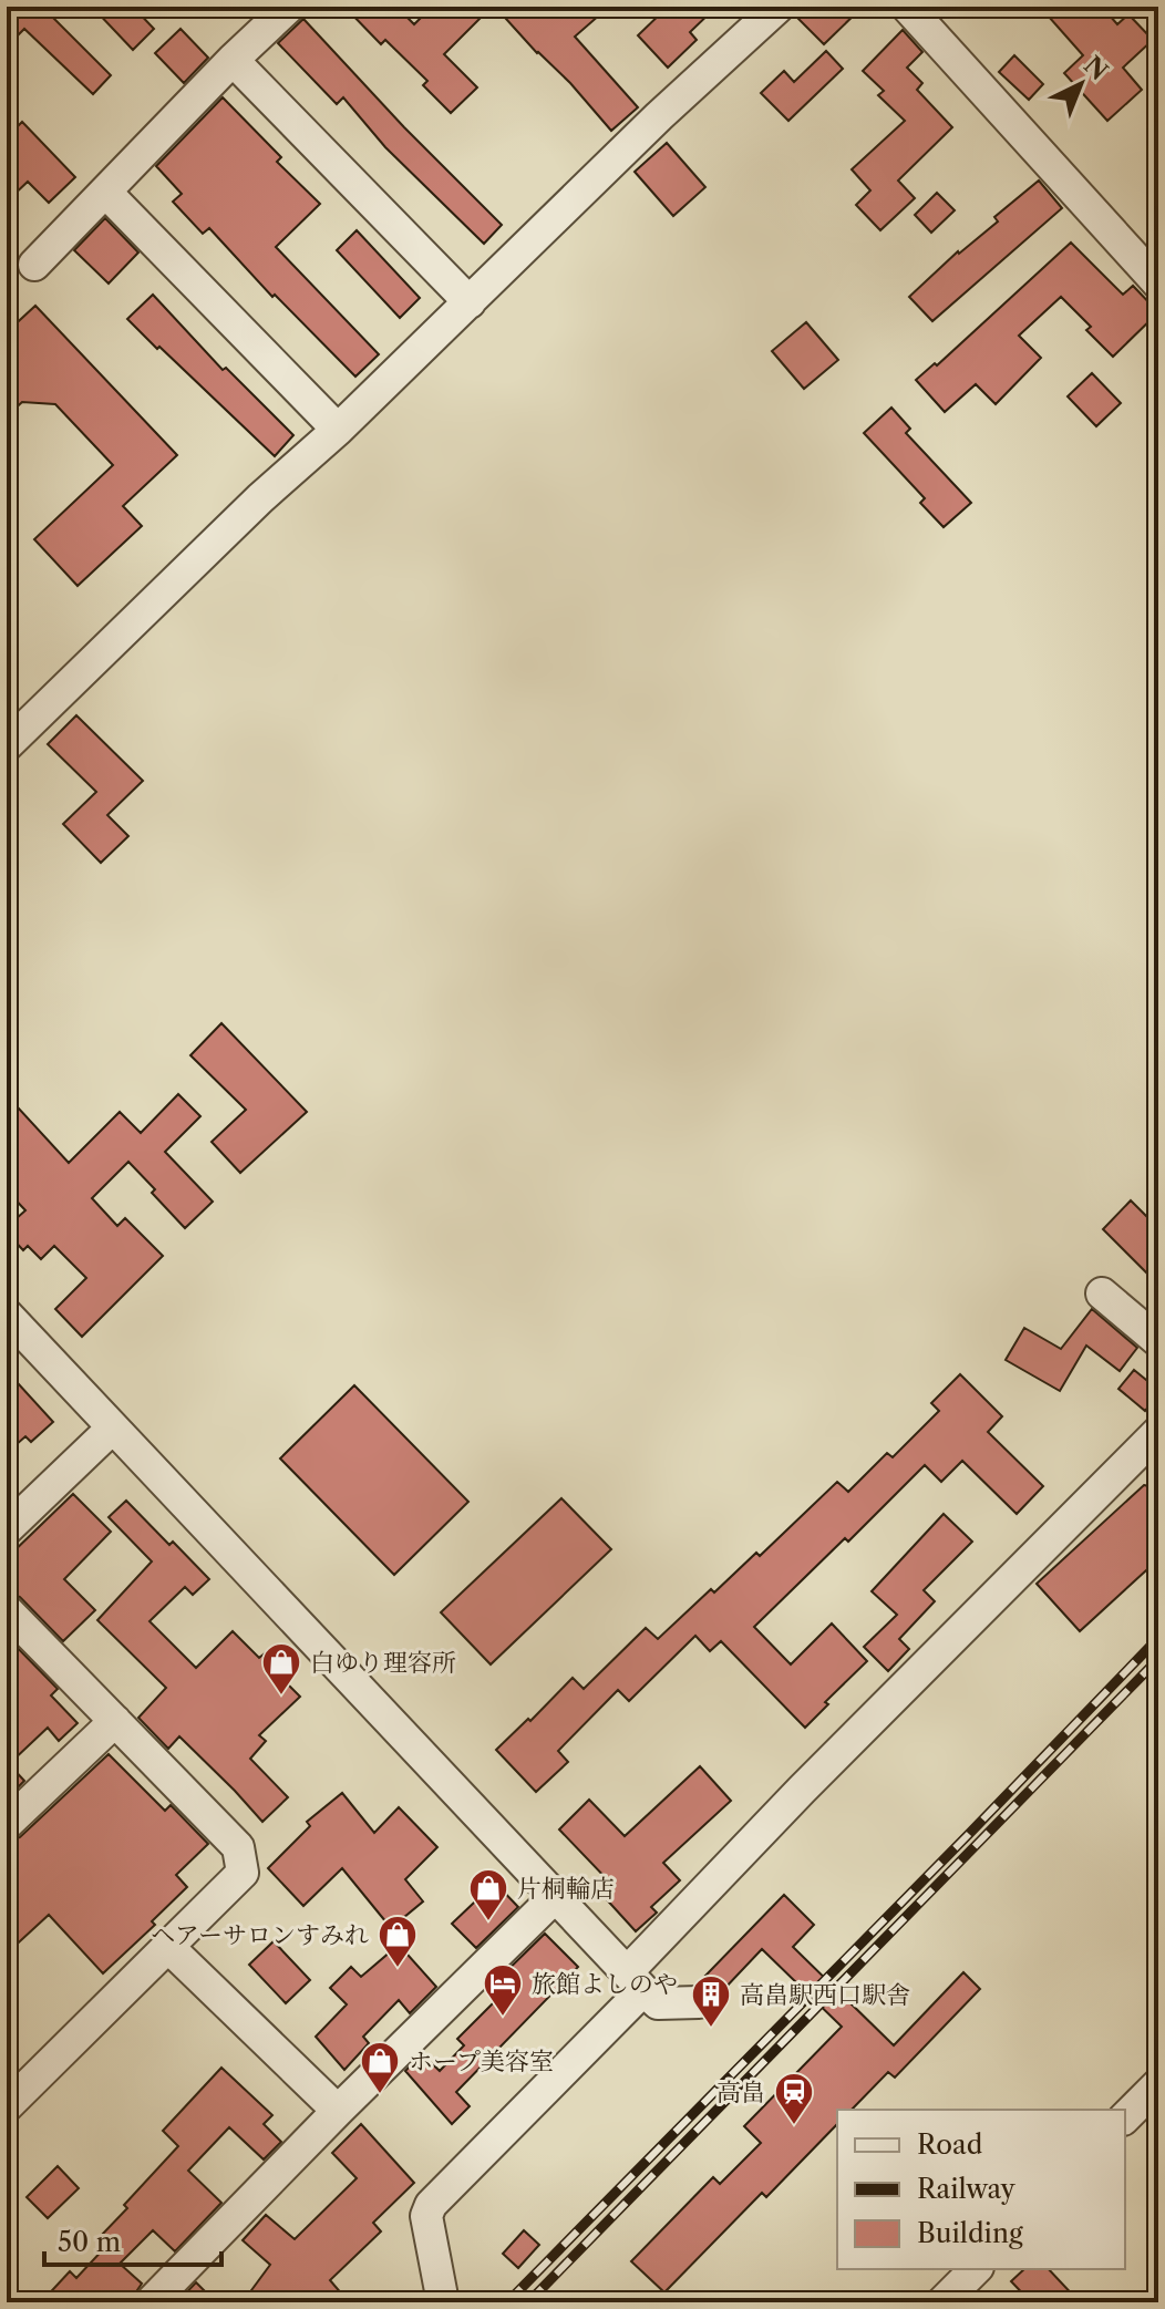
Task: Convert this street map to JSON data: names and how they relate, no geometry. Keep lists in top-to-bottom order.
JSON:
{
  "places": {
    "shop": [
      "白ゆり理容所",
      "片桐輪店",
      "ヘアーサロンすみれ",
      "ホープ美容室"
    ],
    "hotel": ["旅館よしのや"],
    "building": ["高畠駅西口駅舎"],
    "station": ["高畠"]
  },
  "legend": ["Road", "Railway", "Building"],
  "scale_bar": "50 m",
  "north": "top right"
}
